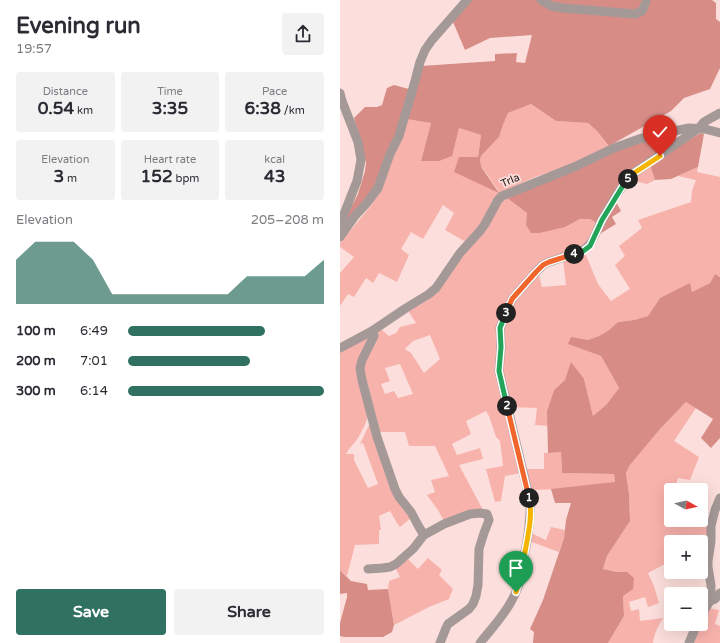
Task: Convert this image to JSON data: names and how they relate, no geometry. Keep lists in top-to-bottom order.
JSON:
{
  "streets": {
    "street": ["Trla"]
  },
  "north": "right",
  "page": {
    "heading": ["Evening run", "19:57"],
    "stats": [
      ["Distance", "0.54 km"],
      ["Time", "3:35"],
      ["Pace", "6:38 /km"],
      ["Elevation", "3 m"],
      ["Heart rate", "152 bpm"],
      ["kcal", "43"]
    ],
    "pins": [
      "5",
      "4",
      "3",
      "2",
      "1"
    ],
    "chart": ["Elevation", "205–208 m"],
    "list": [
      {
        "name": "100 m",
        "note": "6:49"
      },
      {
        "name": "200 m",
        "note": "7:01"
      },
      {
        "name": "300 m",
        "note": "6:14"
      }
    ],
    "map_buttons": ["+", "−"],
    "buttons": ["Save", "Share"]
  }
}
